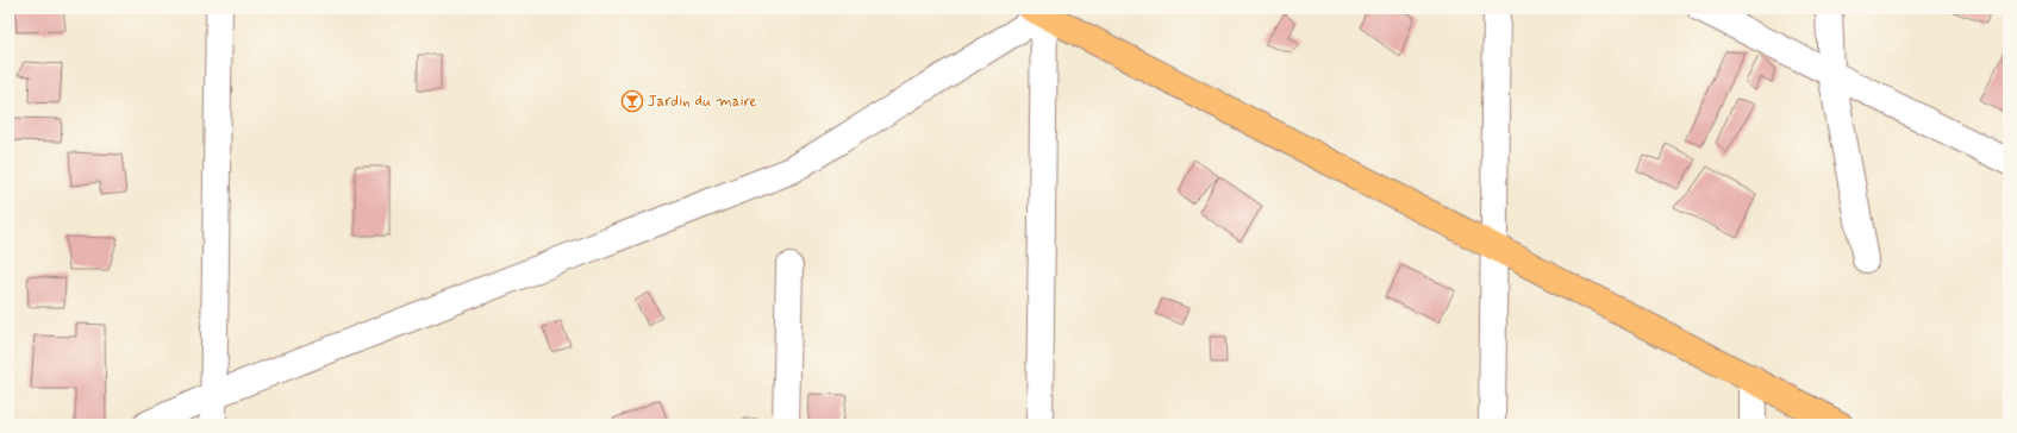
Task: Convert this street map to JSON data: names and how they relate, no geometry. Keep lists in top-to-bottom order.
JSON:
{
  "places": {
    "bar": ["Jardin du maire"]
  }
}
